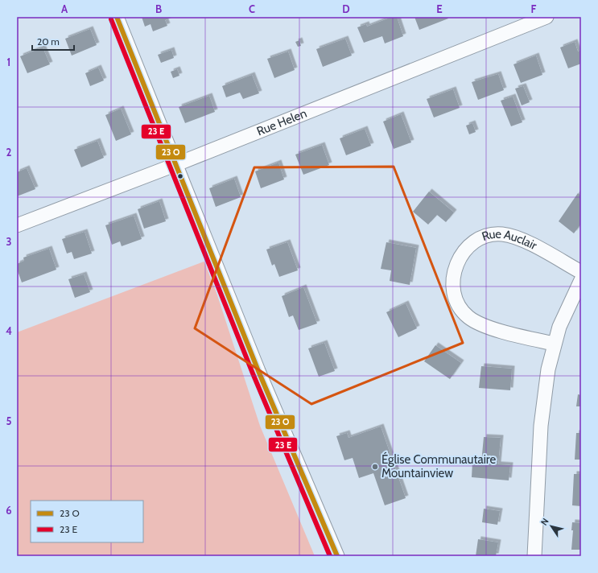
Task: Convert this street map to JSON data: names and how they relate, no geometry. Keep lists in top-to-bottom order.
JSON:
{
  "streets": {
    "street": ["Rue Helen", "Rue Auclair"]
  },
  "places": ["Église Communautaire Mountainview"],
  "legend": ["23 O", "23 E"],
  "scale_bar": "20 m",
  "north": "top left",
  "grid": {
    "columns": [
      "A",
      "B",
      "C",
      "D",
      "E",
      "F"
    ],
    "rows": [
      "1",
      "2",
      "3",
      "4",
      "5",
      "6"
    ]
  }
}
